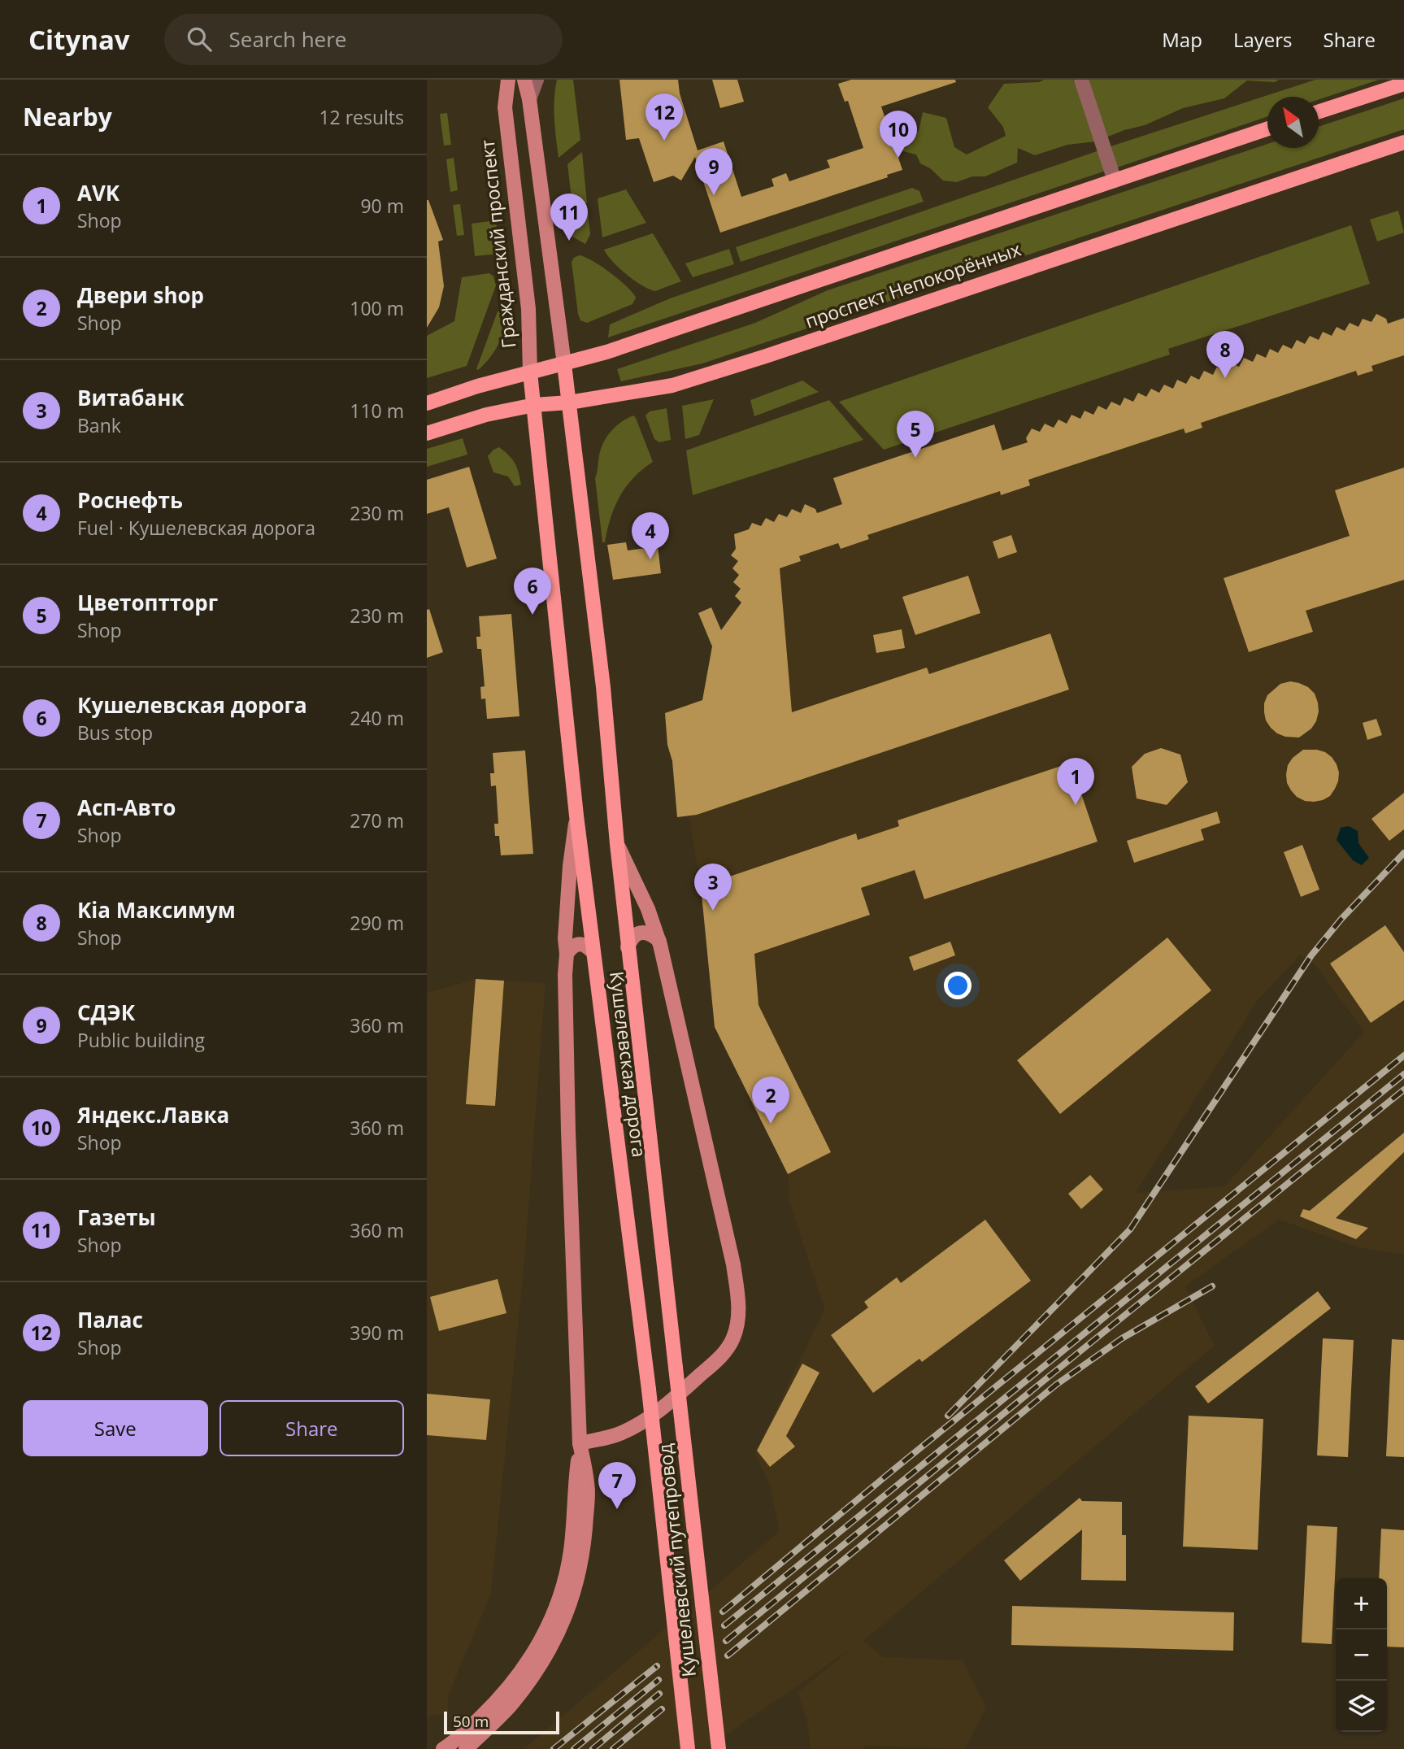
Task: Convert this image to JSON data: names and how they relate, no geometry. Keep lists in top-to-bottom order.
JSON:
{
  "streets": {
    "main road": [
      "Гражданский проспект",
      "проспект Непокорённых",
      "Кушелевская дорога",
      "Кушелевский путепровод"
    ]
  },
  "crossings": [
    ["Гражданский проспект", "проспект Непокорённых"],
    ["Гражданский проспект", "Кушелевская дорога"],
    ["проспект Непокорённых", "Кушелевская дорога"],
    ["Кушелевская дорога", "Кушелевский путепровод"]
  ],
  "scale_bar": "50 m",
  "north": "top left",
  "page": {
    "header": "Citynav",
    "search": "Search here",
    "nav": ["Map", "Layers", "Share"],
    "heading": ["Nearby", "12 results"],
    "pins": [
      "12",
      "10",
      "9",
      "11",
      "8",
      "5",
      "4",
      "6",
      "1",
      "3",
      "2",
      "7"
    ],
    "list": [
      {
        "mark": "1",
        "name": "AVK",
        "note": "Shop",
        "value": "90 m"
      },
      {
        "mark": "2",
        "name": "Двери shop",
        "note": "Shop",
        "value": "100 m"
      },
      {
        "mark": "3",
        "name": "Витабанк",
        "note": "Bank",
        "value": "110 m"
      },
      {
        "mark": "4",
        "name": "Роснефть",
        "note": "Fuel · Кушелевская дорога",
        "value": "230 m"
      },
      {
        "mark": "5",
        "name": "Цветоптторг",
        "note": "Shop",
        "value": "230 m"
      },
      {
        "mark": "6",
        "name": "Кушелевская дорога",
        "note": "Bus stop",
        "value": "240 m"
      },
      {
        "mark": "7",
        "name": "Асп-Авто",
        "note": "Shop",
        "value": "270 m"
      },
      {
        "mark": "8",
        "name": "Kia Максимум",
        "note": "Shop",
        "value": "290 m"
      },
      {
        "mark": "9",
        "name": "СДЭК",
        "note": "Public building",
        "value": "360 m"
      },
      {
        "mark": "10",
        "name": "Яндекс.Лавка",
        "note": "Shop",
        "value": "360 m"
      },
      {
        "mark": "11",
        "name": "Газеты",
        "note": "Shop",
        "value": "360 m"
      },
      {
        "mark": "12",
        "name": "Палас",
        "note": "Shop",
        "value": "390 m"
      }
    ],
    "buttons": ["Save", "Share"],
    "map_buttons": ["+", "−"],
    "scale": "50 m"
  }
}
